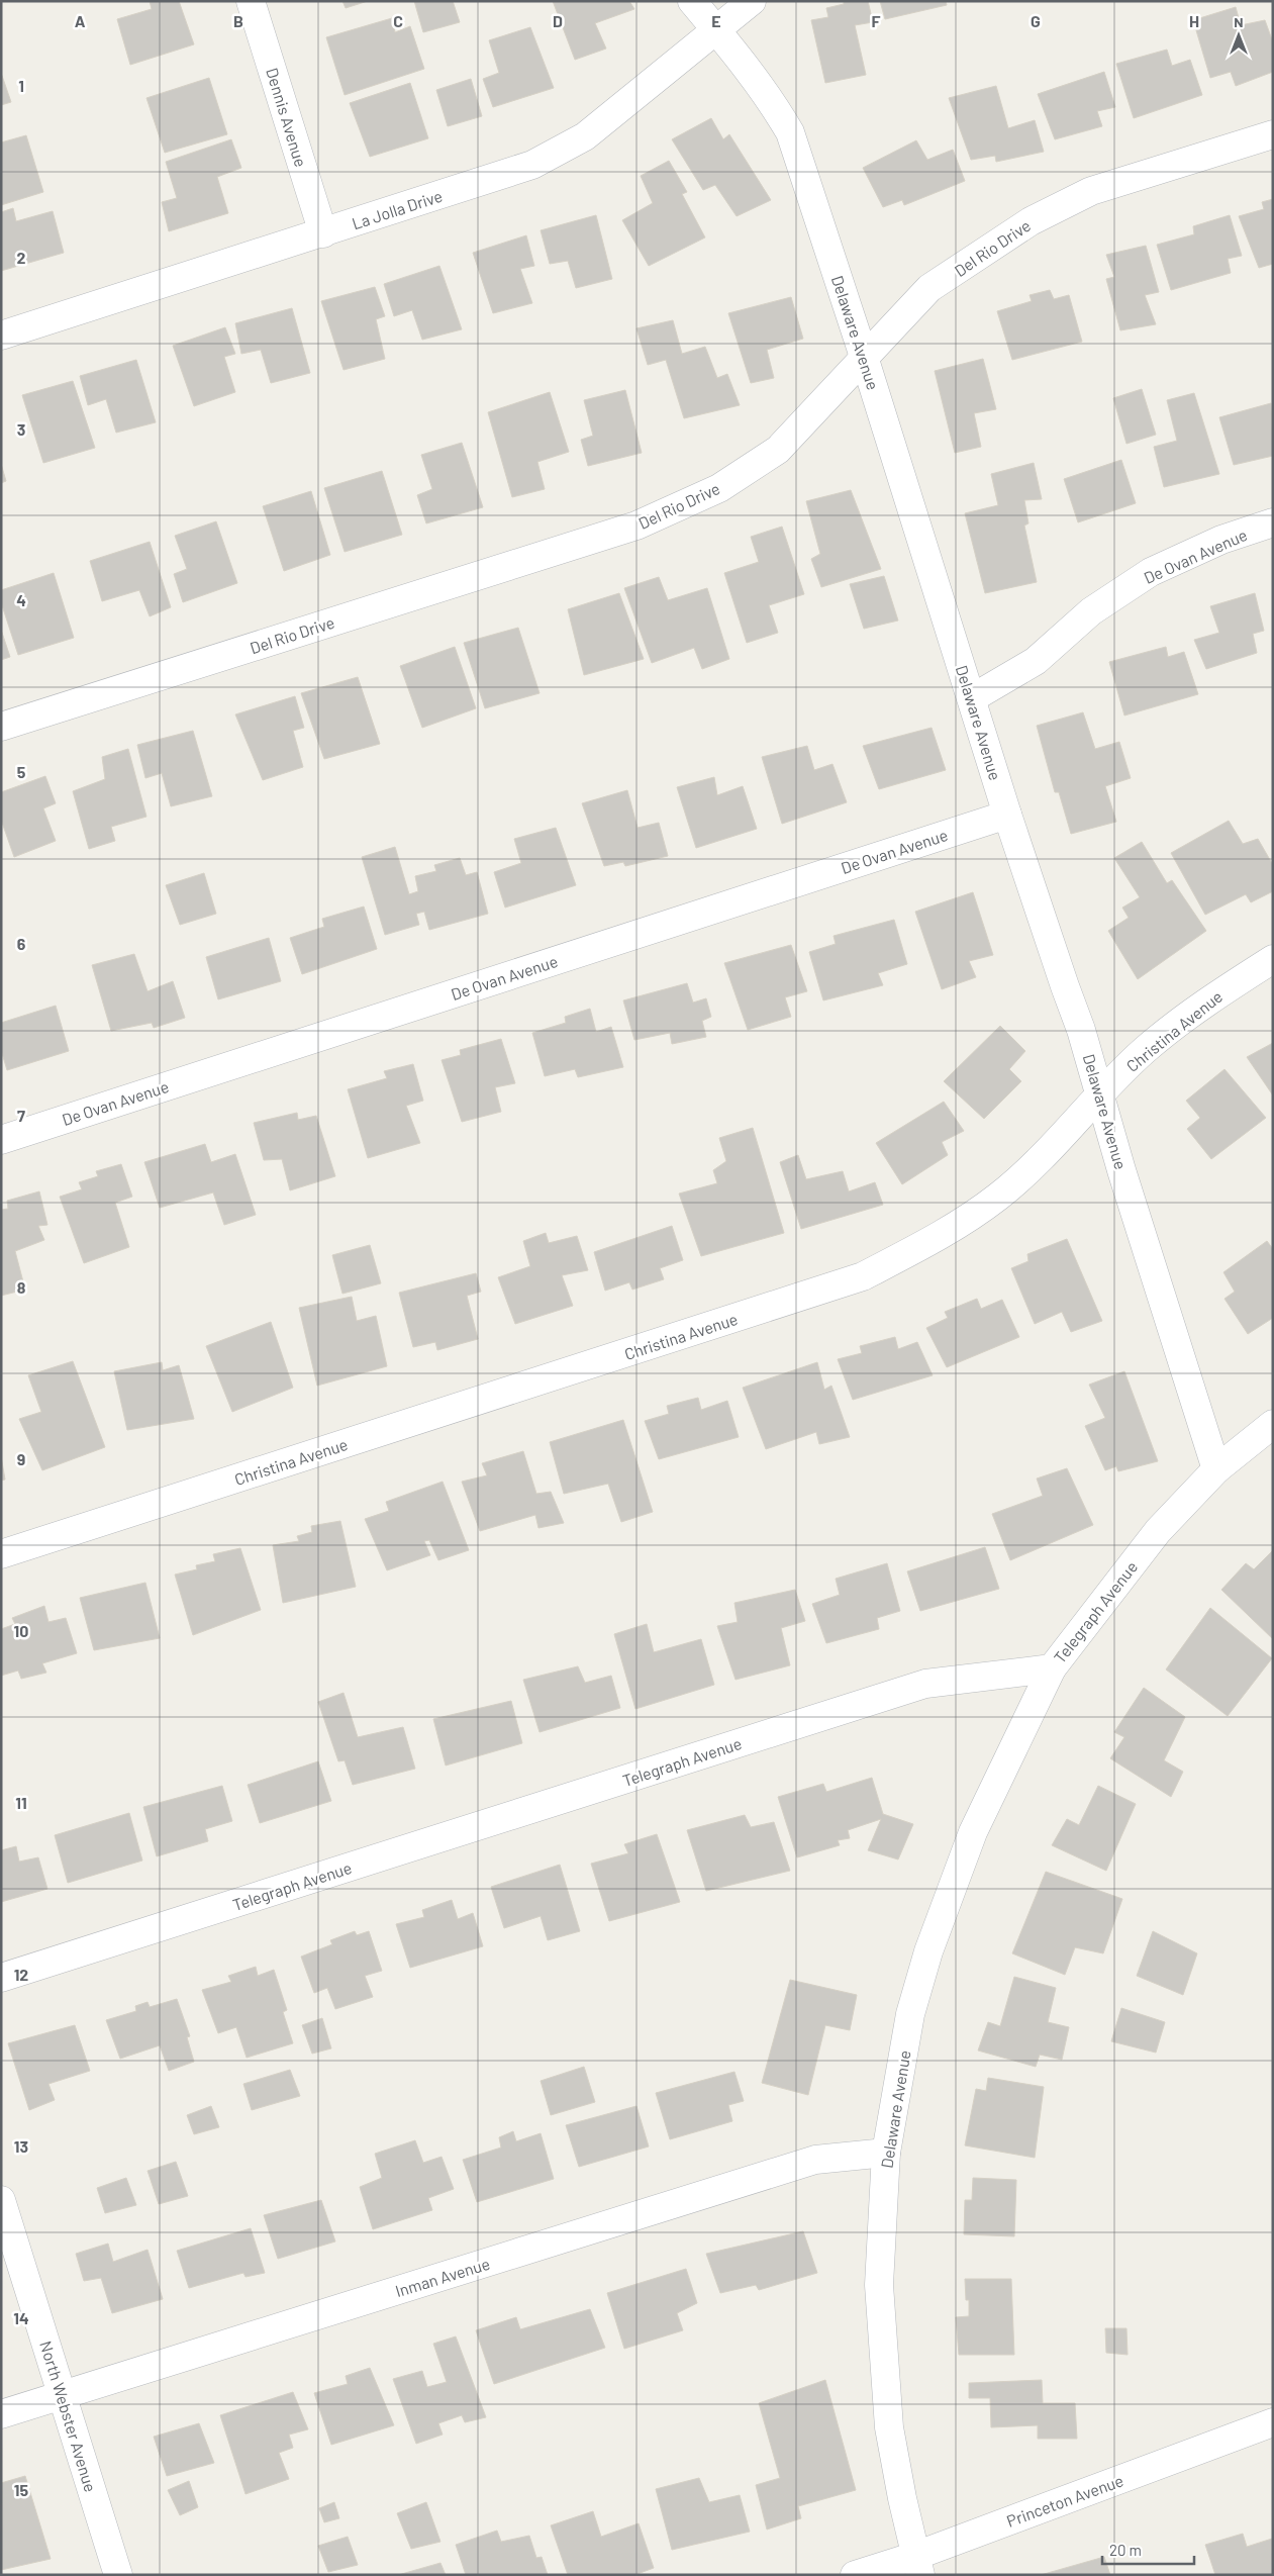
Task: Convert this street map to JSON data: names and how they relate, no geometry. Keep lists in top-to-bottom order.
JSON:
{
  "streets": {
    "street": [
      "Dennis Avenue",
      "La Jolla Drive",
      "Del Rio Drive",
      "Delaware Avenue",
      "De Ovan Avenue",
      "Christina Avenue",
      "Telegraph Avenue",
      "Inman Avenue",
      "North Webster Avenue",
      "Princeton Avenue"
    ]
  },
  "crossings": [
    ["Dennis Avenue", "La Jolla Drive"],
    ["La Jolla Drive", "Delaware Avenue"],
    ["Del Rio Drive", "Delaware Avenue"],
    ["Delaware Avenue", "De Ovan Avenue"],
    ["Delaware Avenue", "Christina Avenue"],
    ["Delaware Avenue", "Telegraph Avenue"],
    ["Delaware Avenue", "Inman Avenue"],
    ["Delaware Avenue", "Princeton Avenue"],
    ["Inman Avenue", "North Webster Avenue"]
  ],
  "scale_bar": "20 m",
  "north": "top",
  "grid": {
    "columns": [
      "A",
      "B",
      "C",
      "D",
      "E",
      "F",
      "G",
      "H"
    ],
    "rows": [
      "1",
      "2",
      "3",
      "4",
      "5",
      "6",
      "7",
      "8",
      "9",
      "10",
      "11",
      "12",
      "13",
      "14",
      "15"
    ]
  }
}
